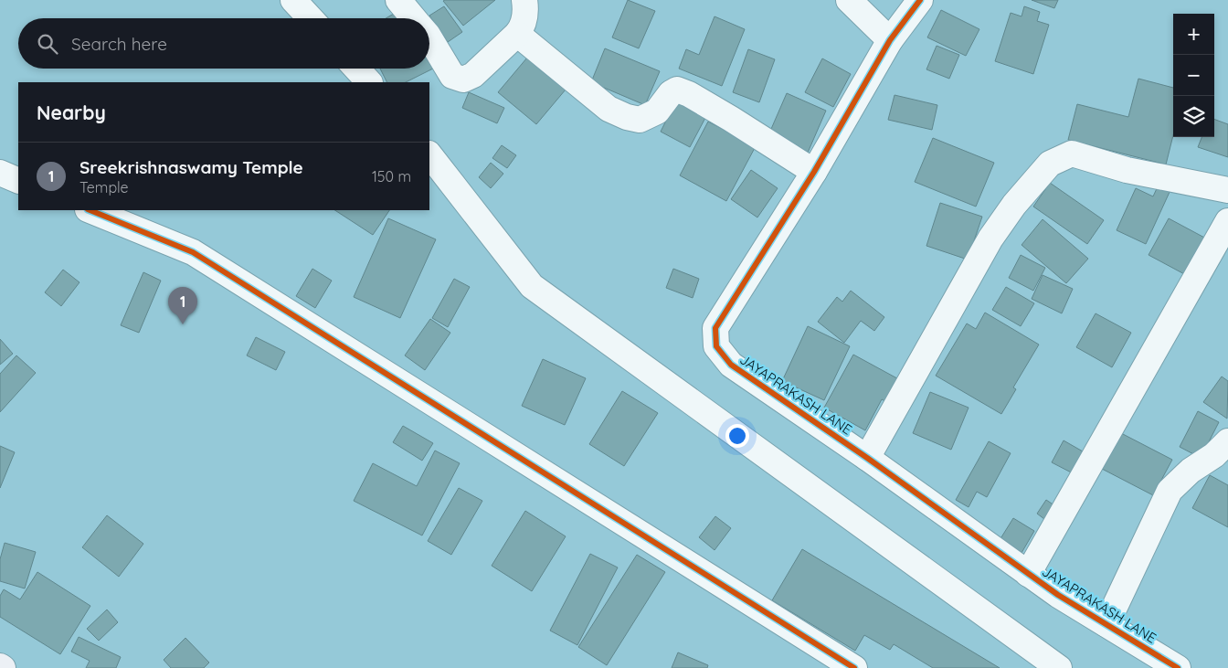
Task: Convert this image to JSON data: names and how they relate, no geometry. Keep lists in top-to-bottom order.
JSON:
{
  "streets": {
    "street": ["JAYAPRAKASH LANE"]
  },
  "page": {
    "map_buttons": ["+", "−"],
    "search": "Search here",
    "heading": "Nearby",
    "list": [
      {
        "mark": "1",
        "name": "Sreekrishnaswamy Temple",
        "note": "Temple",
        "value": "150 m"
      }
    ],
    "pins": "1"
  }
}
